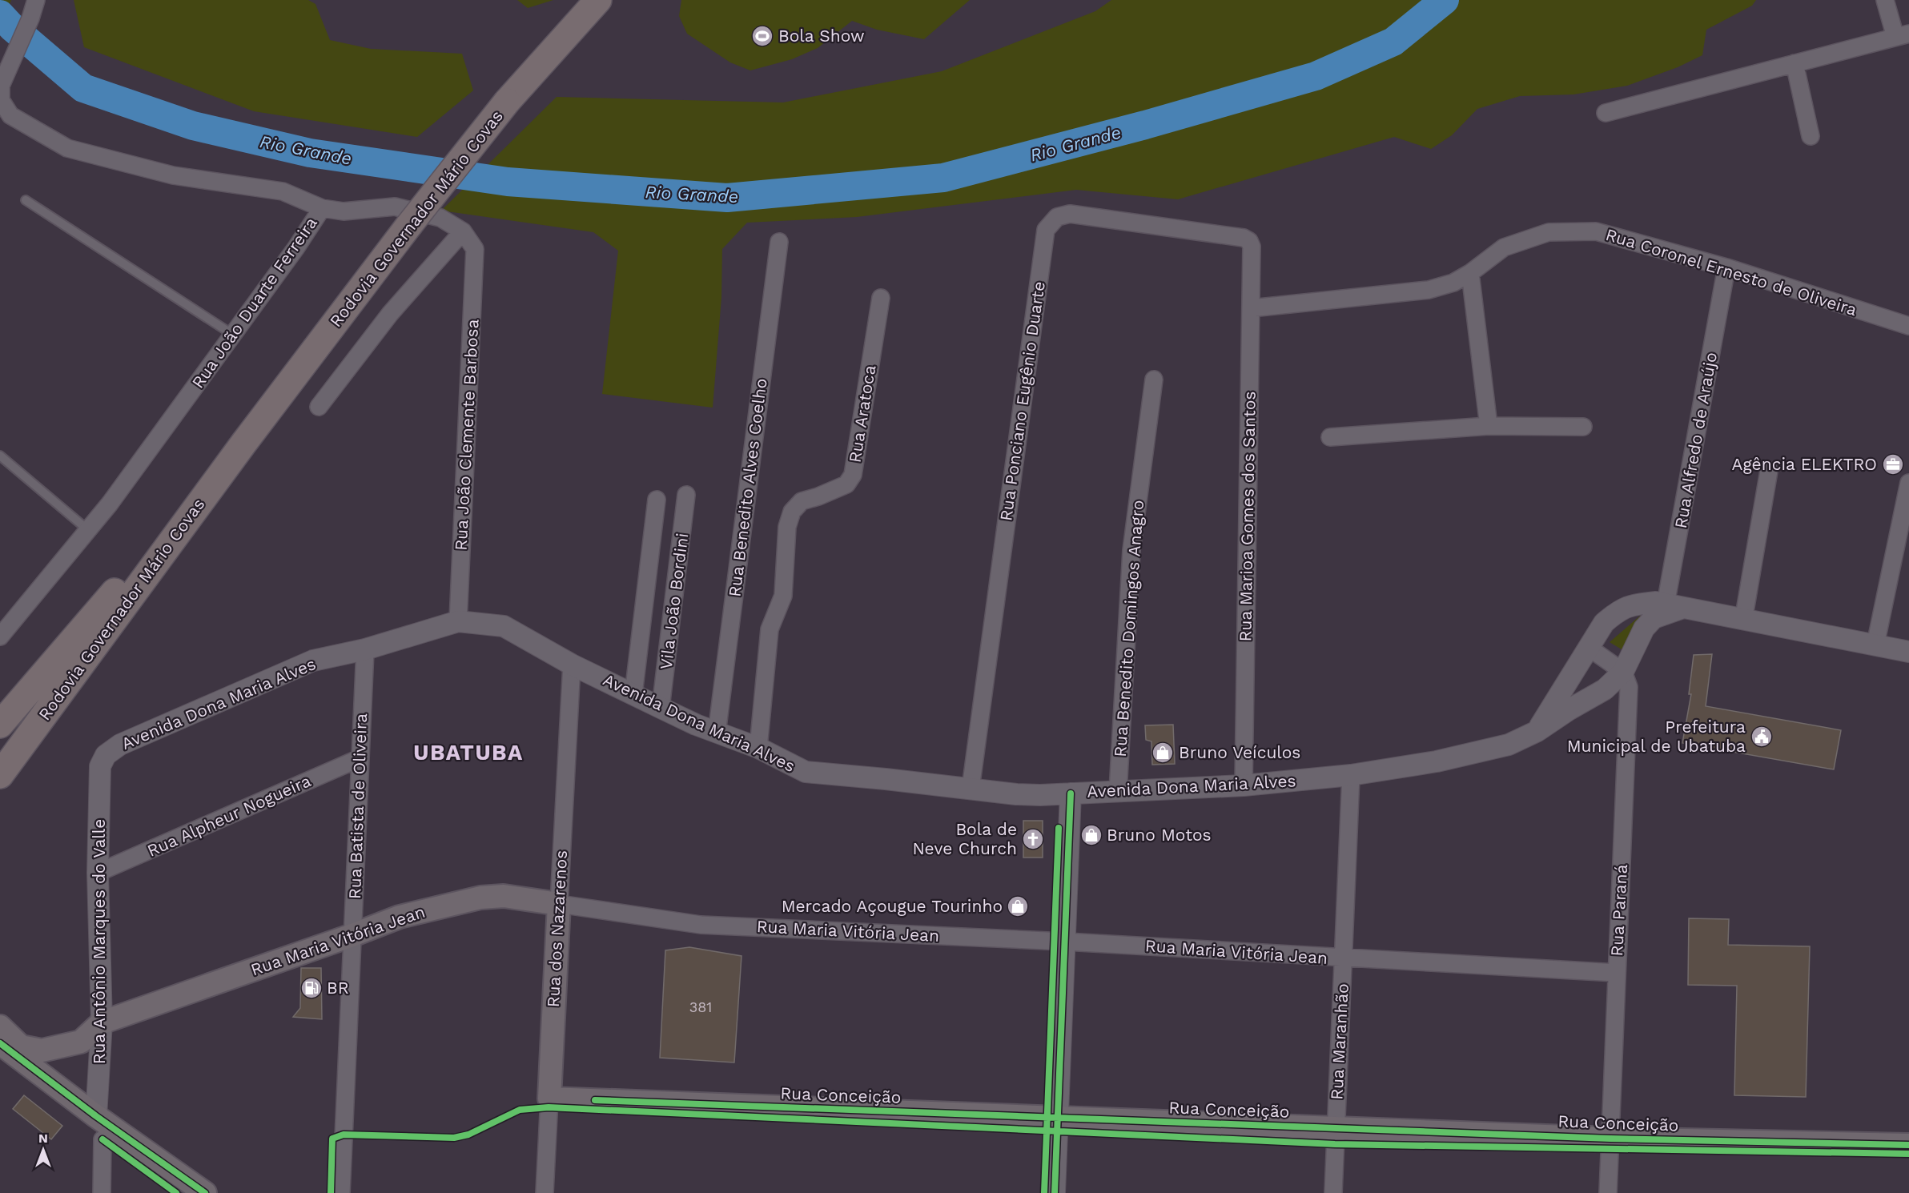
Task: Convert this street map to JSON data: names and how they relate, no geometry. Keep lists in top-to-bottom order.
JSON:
{
  "streets": {
    "highway": ["Rodovia Governador Mário Covas"],
    "main road": ["Rua dos Nazarenos", "Rua Maria Vitória Jean", "Rua Conceição"],
    "street": [
      "Rua Coronel Ernesto de Oliveira",
      "Rua João Duarte Ferreira",
      "Rua Ponciano Eugênio Duarte",
      "Rua Aratoca",
      "Rua João Clemente Barbosa",
      "Rua Alfredo de Araújo",
      "Rua Benedito Alves Coelho",
      "Rua Marioa Gomes dos Santos",
      "Vila João Bordini",
      "Rua Benedito Domingos Anagro",
      "Avenida Dona Maria Alves",
      "Rua Batista de Oliveira",
      "Rua Alpheur Nogueira",
      "Rua Paraná",
      "Rua Antônio Marques do Valle",
      "Rua Maranhão"
    ]
  },
  "crossings": [
    ["Rua Coronel Ernesto de Oliveira", "Rua Alfredo de Araújo"],
    ["Rua Coronel Ernesto de Oliveira", "Rua Marioa Gomes dos Santos"],
    ["Rua Ponciano Eugênio Duarte", "Rua Marioa Gomes dos Santos"],
    ["Rua Ponciano Eugênio Duarte", "Avenida Dona Maria Alves"],
    ["Rua Aratoca", "Avenida Dona Maria Alves"],
    ["Rua João Clemente Barbosa", "Avenida Dona Maria Alves"],
    ["Rua Alfredo de Araújo", "Avenida Dona Maria Alves"],
    ["Rua Benedito Alves Coelho", "Avenida Dona Maria Alves"],
    ["Rua Marioa Gomes dos Santos", "Avenida Dona Maria Alves"],
    ["Vila João Bordini", "Avenida Dona Maria Alves"],
    ["Rua Benedito Domingos Anagro", "Avenida Dona Maria Alves"],
    ["Avenida Dona Maria Alves", "Rua Batista de Oliveira"],
    ["Avenida Dona Maria Alves", "Rua Paraná"],
    ["Avenida Dona Maria Alves", "Rua dos Nazarenos"],
    ["Avenida Dona Maria Alves", "Rua Antônio Marques do Valle"],
    ["Avenida Dona Maria Alves", "Rua Maranhão"],
    ["Rua Batista de Oliveira", "Rua Alpheur Nogueira"],
    ["Rua Batista de Oliveira", "Rua Maria Vitória Jean"],
    ["Rua Alpheur Nogueira", "Rua Antônio Marques do Valle"],
    ["Rua Paraná", "Rua Maria Vitória Jean"],
    ["Rua Paraná", "Rua Conceição"],
    ["Rua dos Nazarenos", "Rua Maria Vitória Jean"],
    ["Rua dos Nazarenos", "Rua Conceição"],
    ["Rua Maria Vitória Jean", "Rua Antônio Marques do Valle"],
    ["Rua Maria Vitória Jean", "Rua Maranhão"],
    ["Rua Maranhão", "Rua Conceição"]
  ],
  "districts": ["UBATUBA"],
  "water": ["Rio Grande"],
  "places": {
    "sports": ["Bola Show"],
    "office": ["Agência ELEKTRO"],
    "public building": ["Prefeitura Municipal de Ubatuba"],
    "shop": ["Bruno Veículos", "Bruno Motos", "Mercado Açougue Tourinho"],
    "church": ["Bola de Neve Church"],
    "fuel station": ["BR"]
  },
  "house_numbers": ["381"],
  "north": "top"
}
